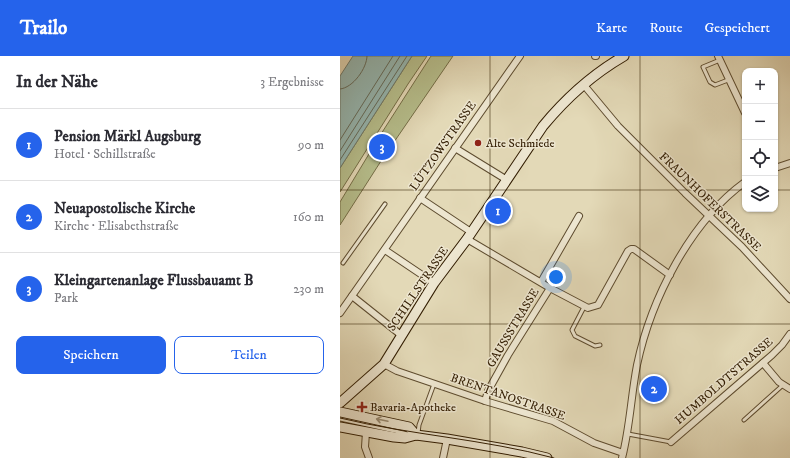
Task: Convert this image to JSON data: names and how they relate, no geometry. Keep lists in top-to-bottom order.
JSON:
{
  "streets": {
    "street": [
      "LÜTZOWSTRASSE",
      "FRAUNHOFERSTRASSE",
      "SCHILLSTRASSE",
      "GAUSSSTRASSE",
      "HUMBOLDTSTRASSE",
      "BRENTANOSTRASSE"
    ]
  },
  "crossings": [
    ["FRAUNHOFERSTRASSE", "SCHILLSTRASSE"],
    ["SCHILLSTRASSE", "BRENTANOSTRASSE"],
    ["GAUSSSTRASSE", "BRENTANOSTRASSE"]
  ],
  "places": {
    "other": ["Alte Schmiede"],
    "health": ["Bavaria-Apotheke"]
  },
  "page": {
    "header": "Trailo",
    "nav": ["Karte", "Route", "Gespeichert"],
    "heading": ["In der Nähe", "3 Ergebnisse"],
    "map_buttons": ["+", "−"],
    "list": [
      {
        "mark": "1",
        "name": "Pension Märkl Augsburg",
        "note": "Hotel · Schillstraße",
        "value": "90 m"
      },
      {
        "mark": "2",
        "name": "Neuapostolische Kirche",
        "note": "Kirche · Elisabethstraße",
        "value": "160 m"
      },
      {
        "mark": "3",
        "name": "Kleingartenanlage Flussbauamt B",
        "note": "Park",
        "value": "230 m"
      }
    ],
    "pins": ["3", "1", "2"],
    "buttons": ["Speichern", "Teilen"]
  }
}
